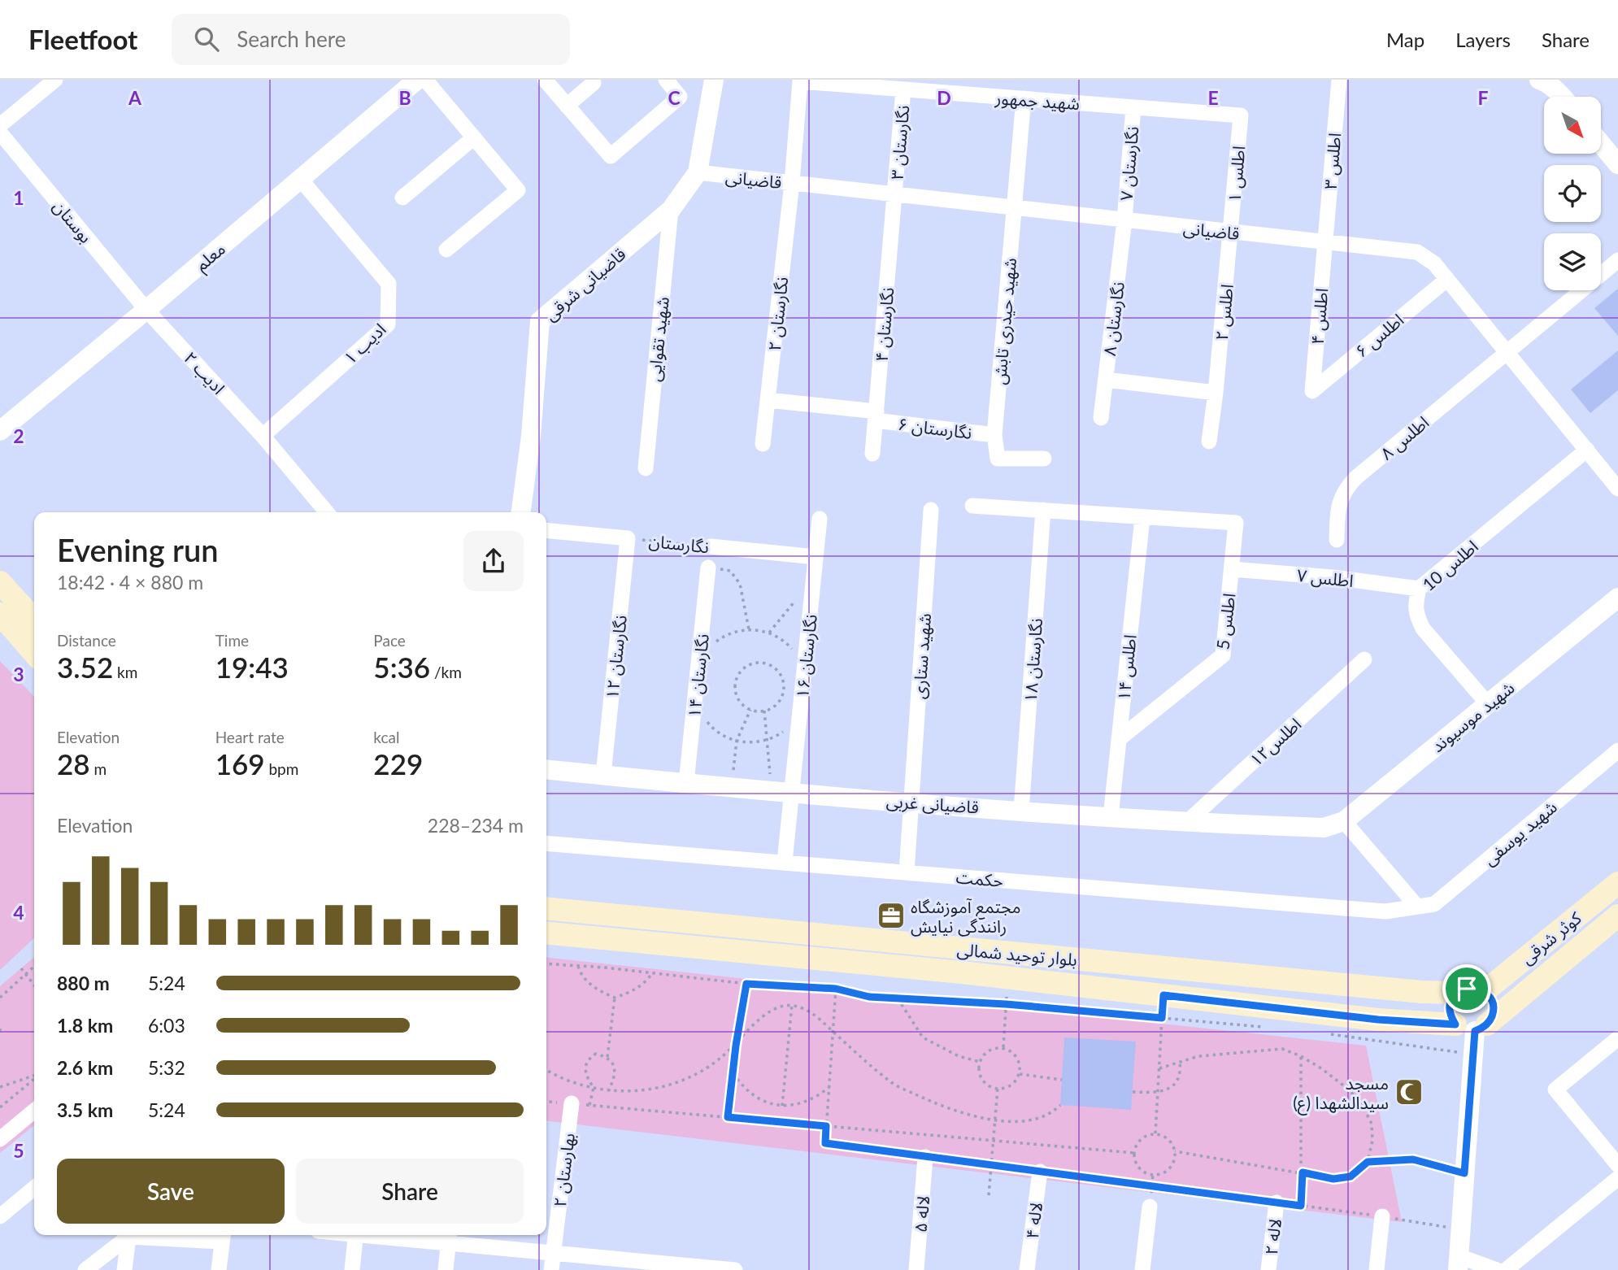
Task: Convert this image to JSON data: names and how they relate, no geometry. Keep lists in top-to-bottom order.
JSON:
{
  "streets": {
    "main road": ["کوثر شرقی", "بلوار توحید شمالی"],
    "street": [
      "شهید جمهور",
      "نگارستان ۳",
      "اطلس ۳",
      "نگارستان ۷",
      "اطلس ۱",
      "قاضیانی",
      "بوستان",
      "معلم",
      "قاضیانی شرقی",
      "اطلس ۲",
      "نگارستان ۲",
      "اطلس ۴",
      "نگارستان ۸",
      "شهید حیدری تابش",
      "نگارستان ۴",
      "اطلس ۶",
      "شهید تقوایی",
      "ادیب ۱",
      "ادیب ۲",
      "نگارستان ۶",
      "اطلس ۸",
      "نگارستان",
      "اطلس 10",
      "اطلس ۷",
      "اطلس 5",
      "نگارستان ۱۶",
      "شهید ستاری",
      "نگارستان ۱۲",
      "نگارستان ۱۸",
      "اطلس ۱۴",
      "نگارستان ۱۴",
      "شهید موسیوند",
      "اطلس۱۲",
      "قاضیانی غربی",
      "شهید یوسفی",
      "حکمت",
      "بهارستان ۲",
      "لاله ۵",
      "لاله ۴",
      "لاله ۲"
    ]
  },
  "crossings": [
    ["شهید جمهور", "نگارستان ۳"],
    ["شهید جمهور", "نگارستان ۷"],
    ["شهید جمهور", "اطلس ۱"],
    ["شهید جمهور", "نگارستان ۲"],
    ["شهید جمهور", "شهید حیدری تابش"],
    ["نگارستان ۳", "قاضیانی"],
    ["نگارستان ۳", "نگارستان ۴"],
    ["اطلس ۳", "قاضیانی"],
    ["اطلس ۳", "اطلس ۴"],
    ["نگارستان ۷", "قاضیانی"],
    ["نگارستان ۷", "نگارستان ۸"],
    ["اطلس ۱", "قاضیانی"],
    ["اطلس ۱", "اطلس ۲"],
    ["قاضیانی", "قاضیانی شرقی"],
    ["قاضیانی", "اطلس ۲"],
    ["قاضیانی", "نگارستان ۲"],
    ["قاضیانی", "اطلس ۴"],
    ["قاضیانی", "نگارستان ۸"],
    ["قاضیانی", "شهید حیدری تابش"],
    ["قاضیانی", "نگارستان ۴"],
    ["قاضیانی", "اطلس ۶"],
    ["قاضیانی", "اطلس ۸"],
    ["قاضیانی", "اطلس 10"],
    ["بوستان", "معلم"],
    ["بوستان", "ادیب ۲"],
    ["معلم", "ادیب ۱"],
    ["معلم", "ادیب ۲"],
    ["قاضیانی شرقی", "شهید تقوایی"],
    ["نگارستان ۲", "نگارستان ۶"],
    ["اطلس ۴", "اطلس ۶"],
    ["شهید حیدری تابش", "نگارستان ۶"],
    ["نگارستان ۴", "نگارستان ۶"],
    ["ادیب ۱", "ادیب ۲"],
    ["نگارستان", "نگارستان ۱۶"],
    ["نگارستان", "نگارستان ۱۲"],
    ["اطلس 10", "اطلس ۷"],
    ["اطلس 10", "شهید موسیوند"],
    ["اطلس ۷", "اطلس 5"],
    ["اطلس 5", "اطلس ۱۴"],
    ["نگارستان ۱۶", "قاضیانی غربی"],
    ["نگارستان ۱۶", "حکمت"],
    ["شهید ستاری", "قاضیانی غربی"],
    ["شهید ستاری", "حکمت"],
    ["نگارستان ۱۲", "قاضیانی غربی"],
    ["نگارستان ۱۸", "قاضیانی غربی"],
    ["اطلس ۱۴", "قاضیانی غربی"],
    ["نگارستان ۱۴", "قاضیانی غربی"],
    ["شهید موسیوند", "قاضیانی غربی"],
    ["اطلس۱۲", "قاضیانی غربی"],
    ["شهید یوسفی", "حکمت"],
    ["کوثر شرقی", "بلوار توحید شمالی"]
  ],
  "places": {
    "office": ["مجتمع آموزشگاه رانندگی نیایش"],
    "mosque": ["مسجد سیدالشهدا (ع)"]
  },
  "north": "bottom right",
  "page": {
    "header": "Fleetfoot",
    "search": "Search here",
    "nav": ["Map", "Layers", "Share"],
    "heading": ["Evening run", "18:42 · 4 × 880 m"],
    "stats": [
      ["Distance", "3.52 km"],
      ["Time", "19:43"],
      ["Pace", "5:36 /km"],
      ["Elevation", "28 m"],
      ["Heart rate", "169 bpm"],
      ["kcal", "229"]
    ],
    "chart": ["Elevation", "228–234 m"],
    "list": [
      {
        "name": "880 m",
        "note": "5:24"
      },
      {
        "name": "1.8 km",
        "note": "6:03"
      },
      {
        "name": "2.6 km",
        "note": "5:32"
      },
      {
        "name": "3.5 km",
        "note": "5:24"
      }
    ],
    "buttons": ["Save", "Share"]
  },
  "grid": {
    "columns": [
      "A",
      "B",
      "C",
      "D",
      "E",
      "F"
    ],
    "rows": [
      "1",
      "2",
      "3",
      "4",
      "5"
    ]
  }
}
